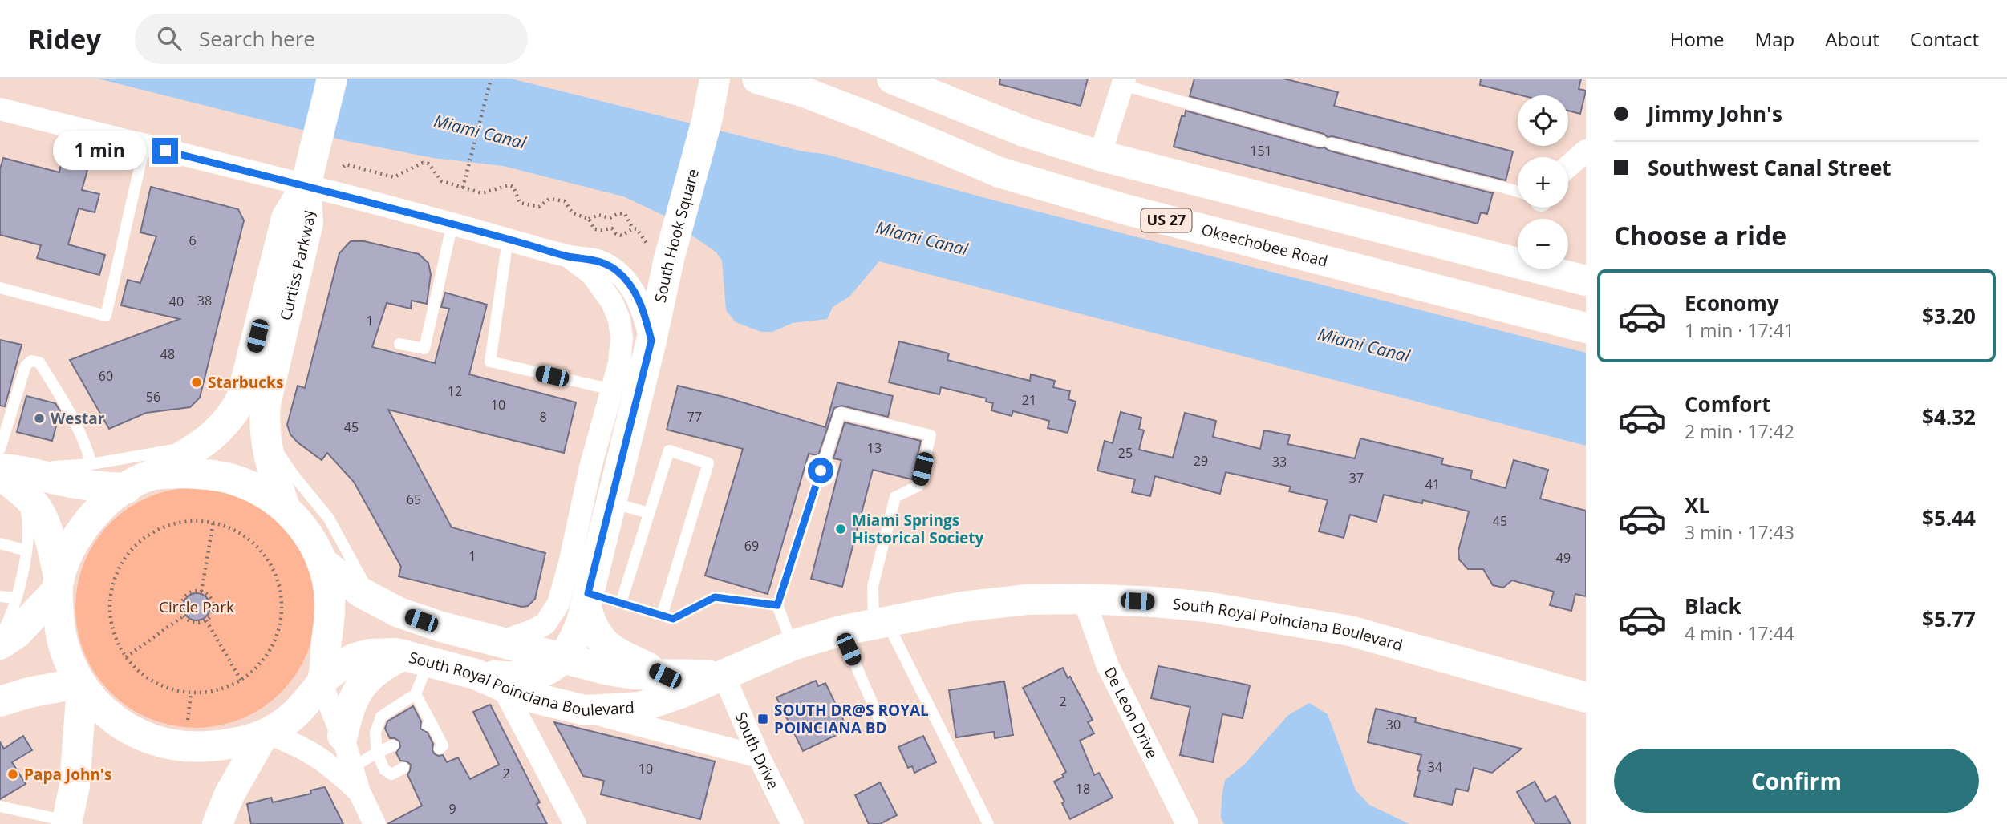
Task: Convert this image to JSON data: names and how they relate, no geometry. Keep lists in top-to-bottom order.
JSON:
{
  "streets": {
    "main road": [
      "US 27",
      "South Hook Square",
      "Okeechobee Road",
      "Curtiss Parkway",
      "South Royal Poinciana Boulevard"
    ],
    "street": ["De Leon Drive", "South Drive"]
  },
  "crossings": [
    ["South Hook Square", "South Royal Poinciana Boulevard"],
    ["South Royal Poinciana Boulevard", "De Leon Drive"],
    ["South Royal Poinciana Boulevard", "South Drive"]
  ],
  "water": ["Miami Canal"],
  "parks": ["Circle Park"],
  "places": {
    "other": [
      "Starbucks",
      "Westar",
      "Miami Springs Historical Society",
      "Papa John's"
    ],
    "transit": ["SOUTH DR@S ROYAL POINCIANA BD"]
  },
  "house_numbers": [
    "151",
    "6",
    "38",
    "40",
    "1",
    "48",
    "60",
    "12",
    "56",
    "21",
    "10",
    "8",
    "77",
    "45",
    "13",
    "25",
    "29",
    "33",
    "37",
    "41",
    "65",
    "45",
    "69",
    "1",
    "49",
    "2",
    "30",
    "34",
    "10",
    "2",
    "18",
    "9"
  ],
  "page": {
    "header": "Ridey",
    "search": "Search here",
    "nav": [
      "Home",
      "Map",
      "About",
      "Contact"
    ],
    "banner": ["Jimmy John's", "Southwest Canal Street"],
    "map_buttons": ["+", "−"],
    "bubble": "1 min",
    "heading": "Choose a ride",
    "list": [
      {
        "name": "Economy",
        "note": "1 min · 17:41",
        "value": "$3.20"
      },
      {
        "name": "Comfort",
        "note": "2 min · 17:42",
        "value": "$4.32"
      },
      {
        "name": "XL",
        "note": "3 min · 17:43",
        "value": "$5.44"
      },
      {
        "name": "Black",
        "note": "4 min · 17:44",
        "value": "$5.77"
      }
    ],
    "buttons": "Confirm"
  }
}
